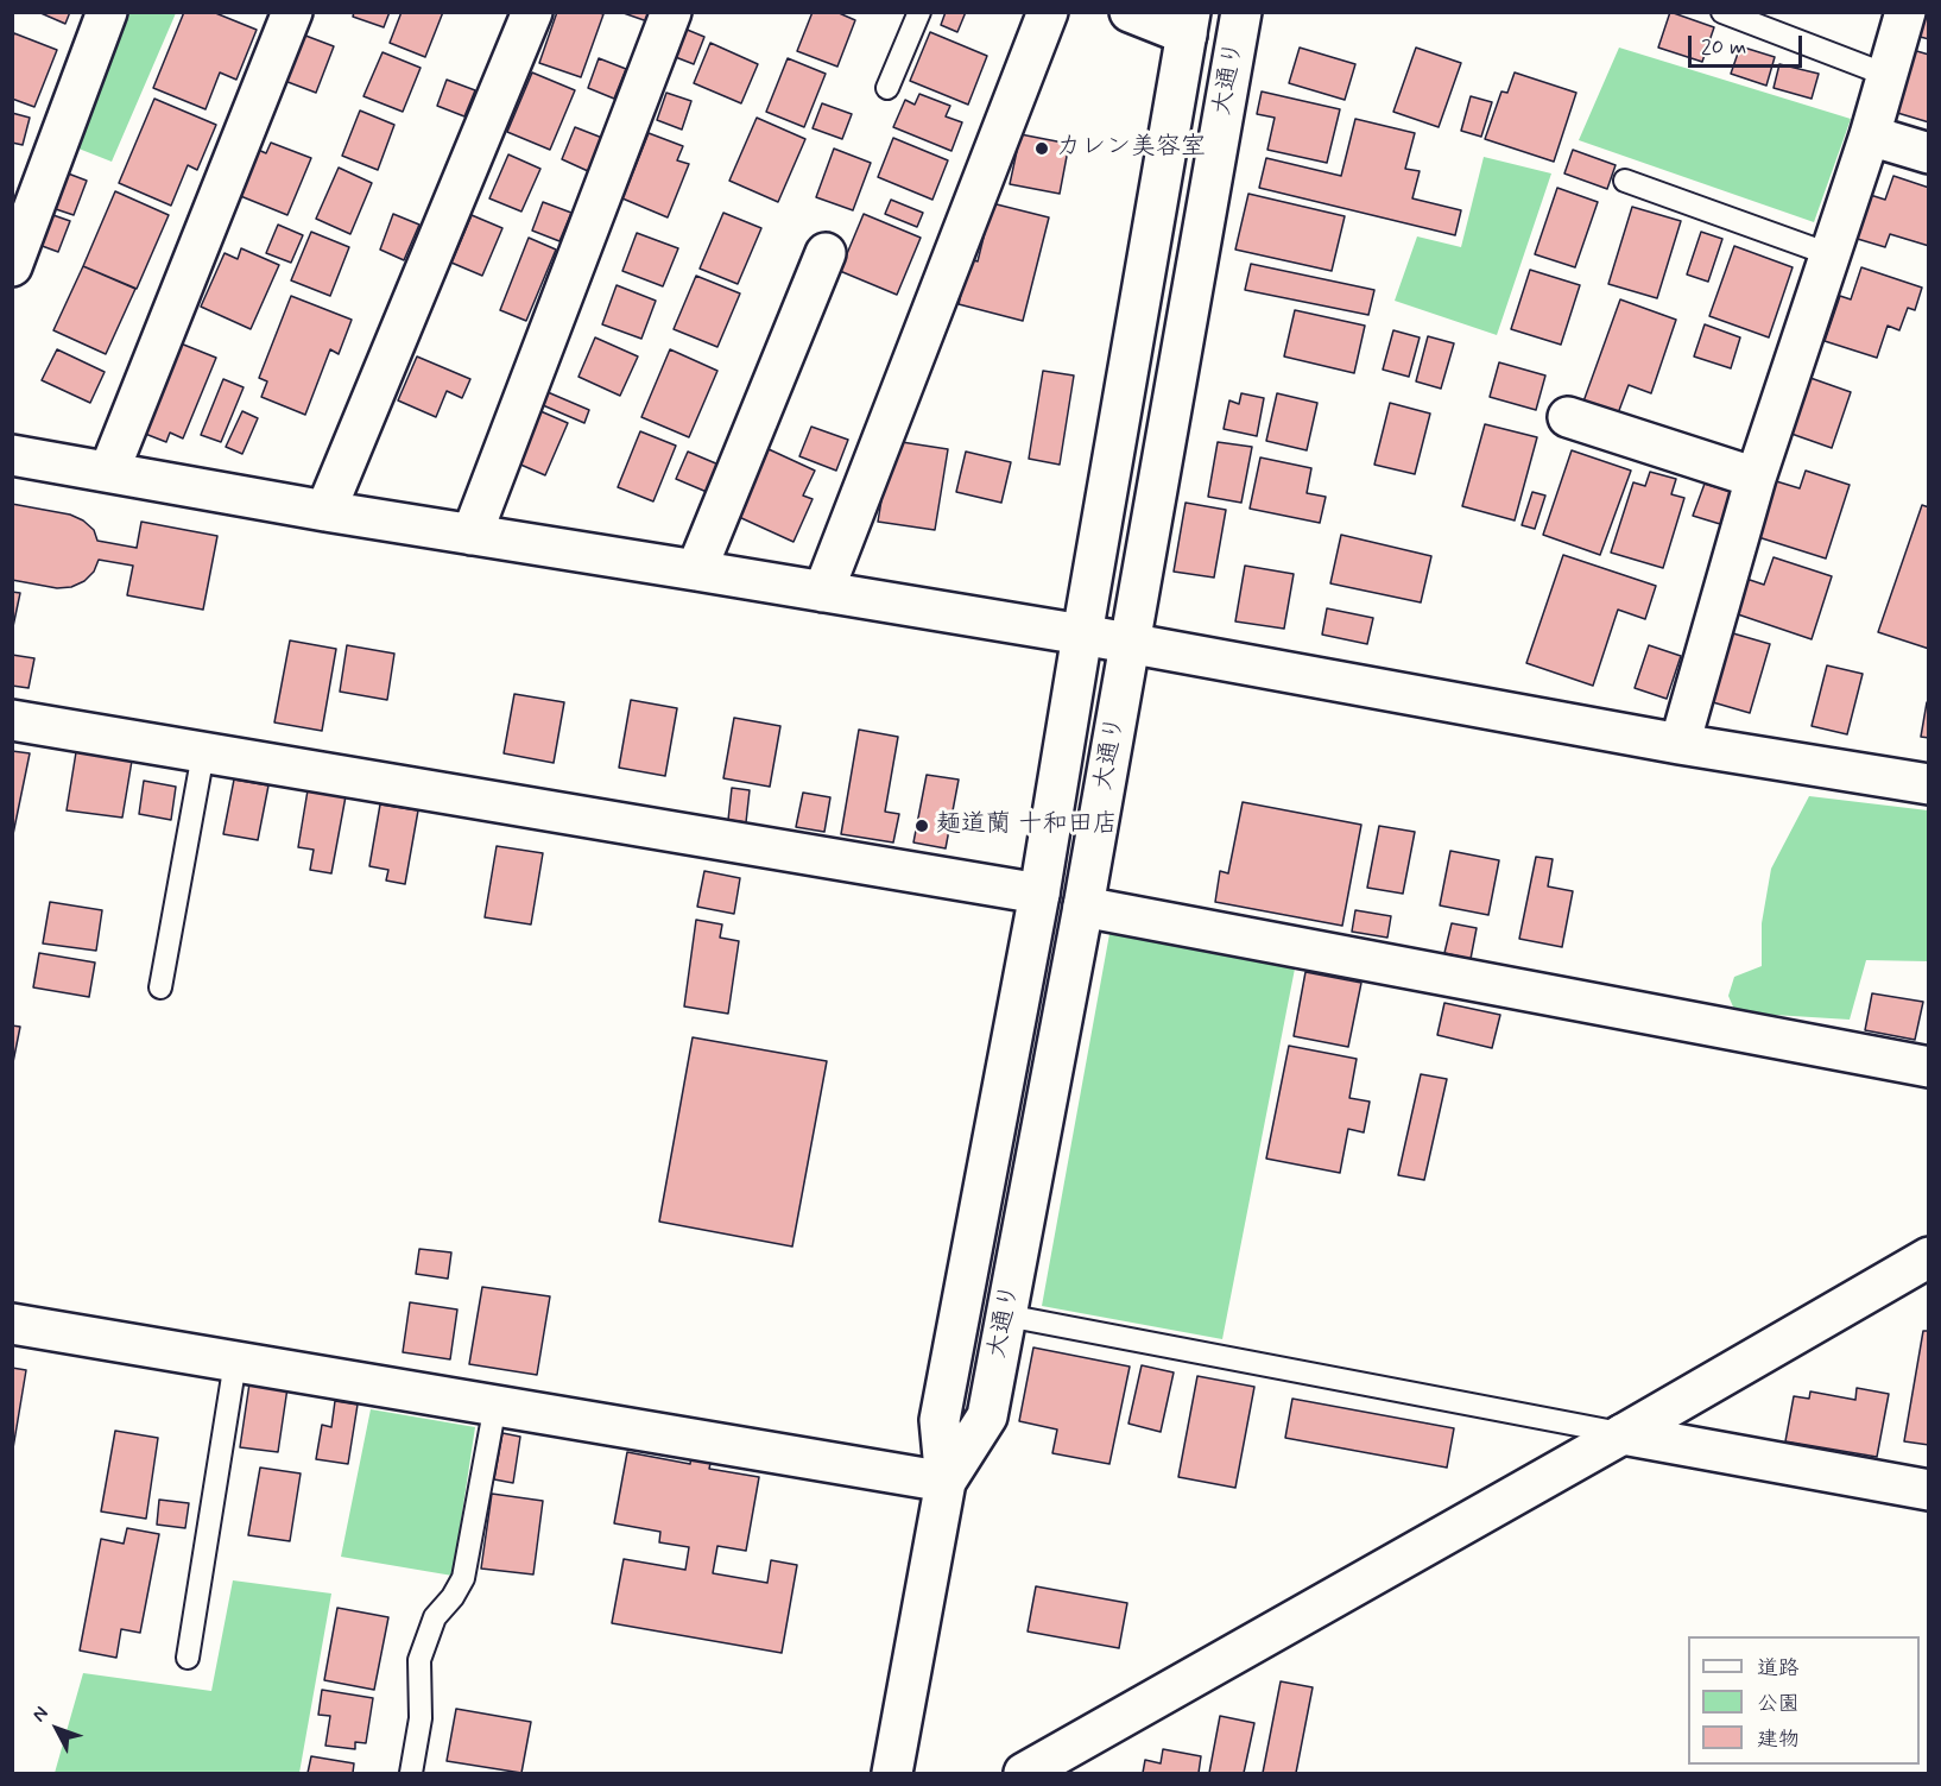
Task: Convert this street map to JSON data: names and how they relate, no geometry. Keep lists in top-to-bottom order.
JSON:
{
  "streets": {
    "street": ["大通り"]
  },
  "places": ["カレン美容室", "麺道蘭 十和田店"],
  "legend": ["道路", "公園", "建物"],
  "scale_bar": "20 m",
  "north": "top left"
}
